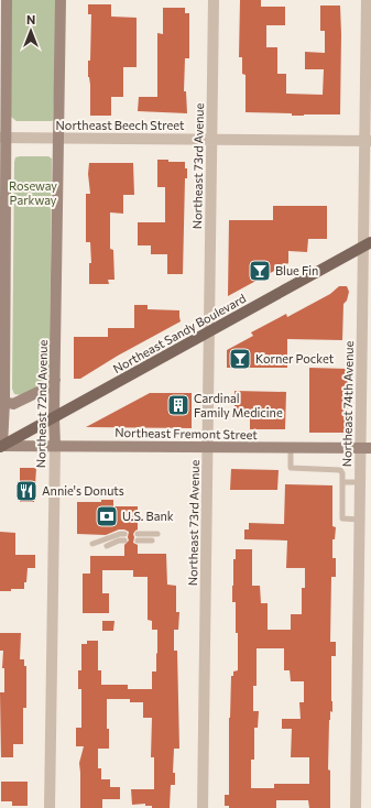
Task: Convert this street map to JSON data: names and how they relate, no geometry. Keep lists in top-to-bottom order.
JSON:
{
  "streets": {
    "main road": ["Northeast Sandy Boulevard"],
    "street": [
      "Northeast Beech Street",
      "Northeast 73rd Avenue",
      "Northeast 72nd Avenue",
      "Northeast 74th Avenue",
      "Northeast Fremont Street"
    ]
  },
  "crossings": [
    ["Northeast Beech Street", "Northeast 73rd Avenue"],
    ["Northeast Beech Street", "Northeast 72nd Avenue"],
    ["Northeast Beech Street", "Northeast 74th Avenue"],
    ["Northeast 73rd Avenue", "Northeast Sandy Boulevard"],
    ["Northeast 73rd Avenue", "Northeast Fremont Street"],
    ["Northeast Sandy Boulevard", "Northeast 72nd Avenue"],
    ["Northeast Sandy Boulevard", "Northeast 74th Avenue"],
    ["Northeast Sandy Boulevard", "Northeast Fremont Street"],
    ["Northeast 72nd Avenue", "Northeast Fremont Street"],
    ["Northeast 74th Avenue", "Northeast Fremont Street"]
  ],
  "parks": ["Roseway Parkway"],
  "places": {
    "bar": ["Blue Fin", "Korner Pocket"],
    "building": ["Cardinal Family Medicine"],
    "restaurant": ["Annie's Donuts"],
    "bank": ["U.S. Bank"]
  },
  "north": "top"
}
